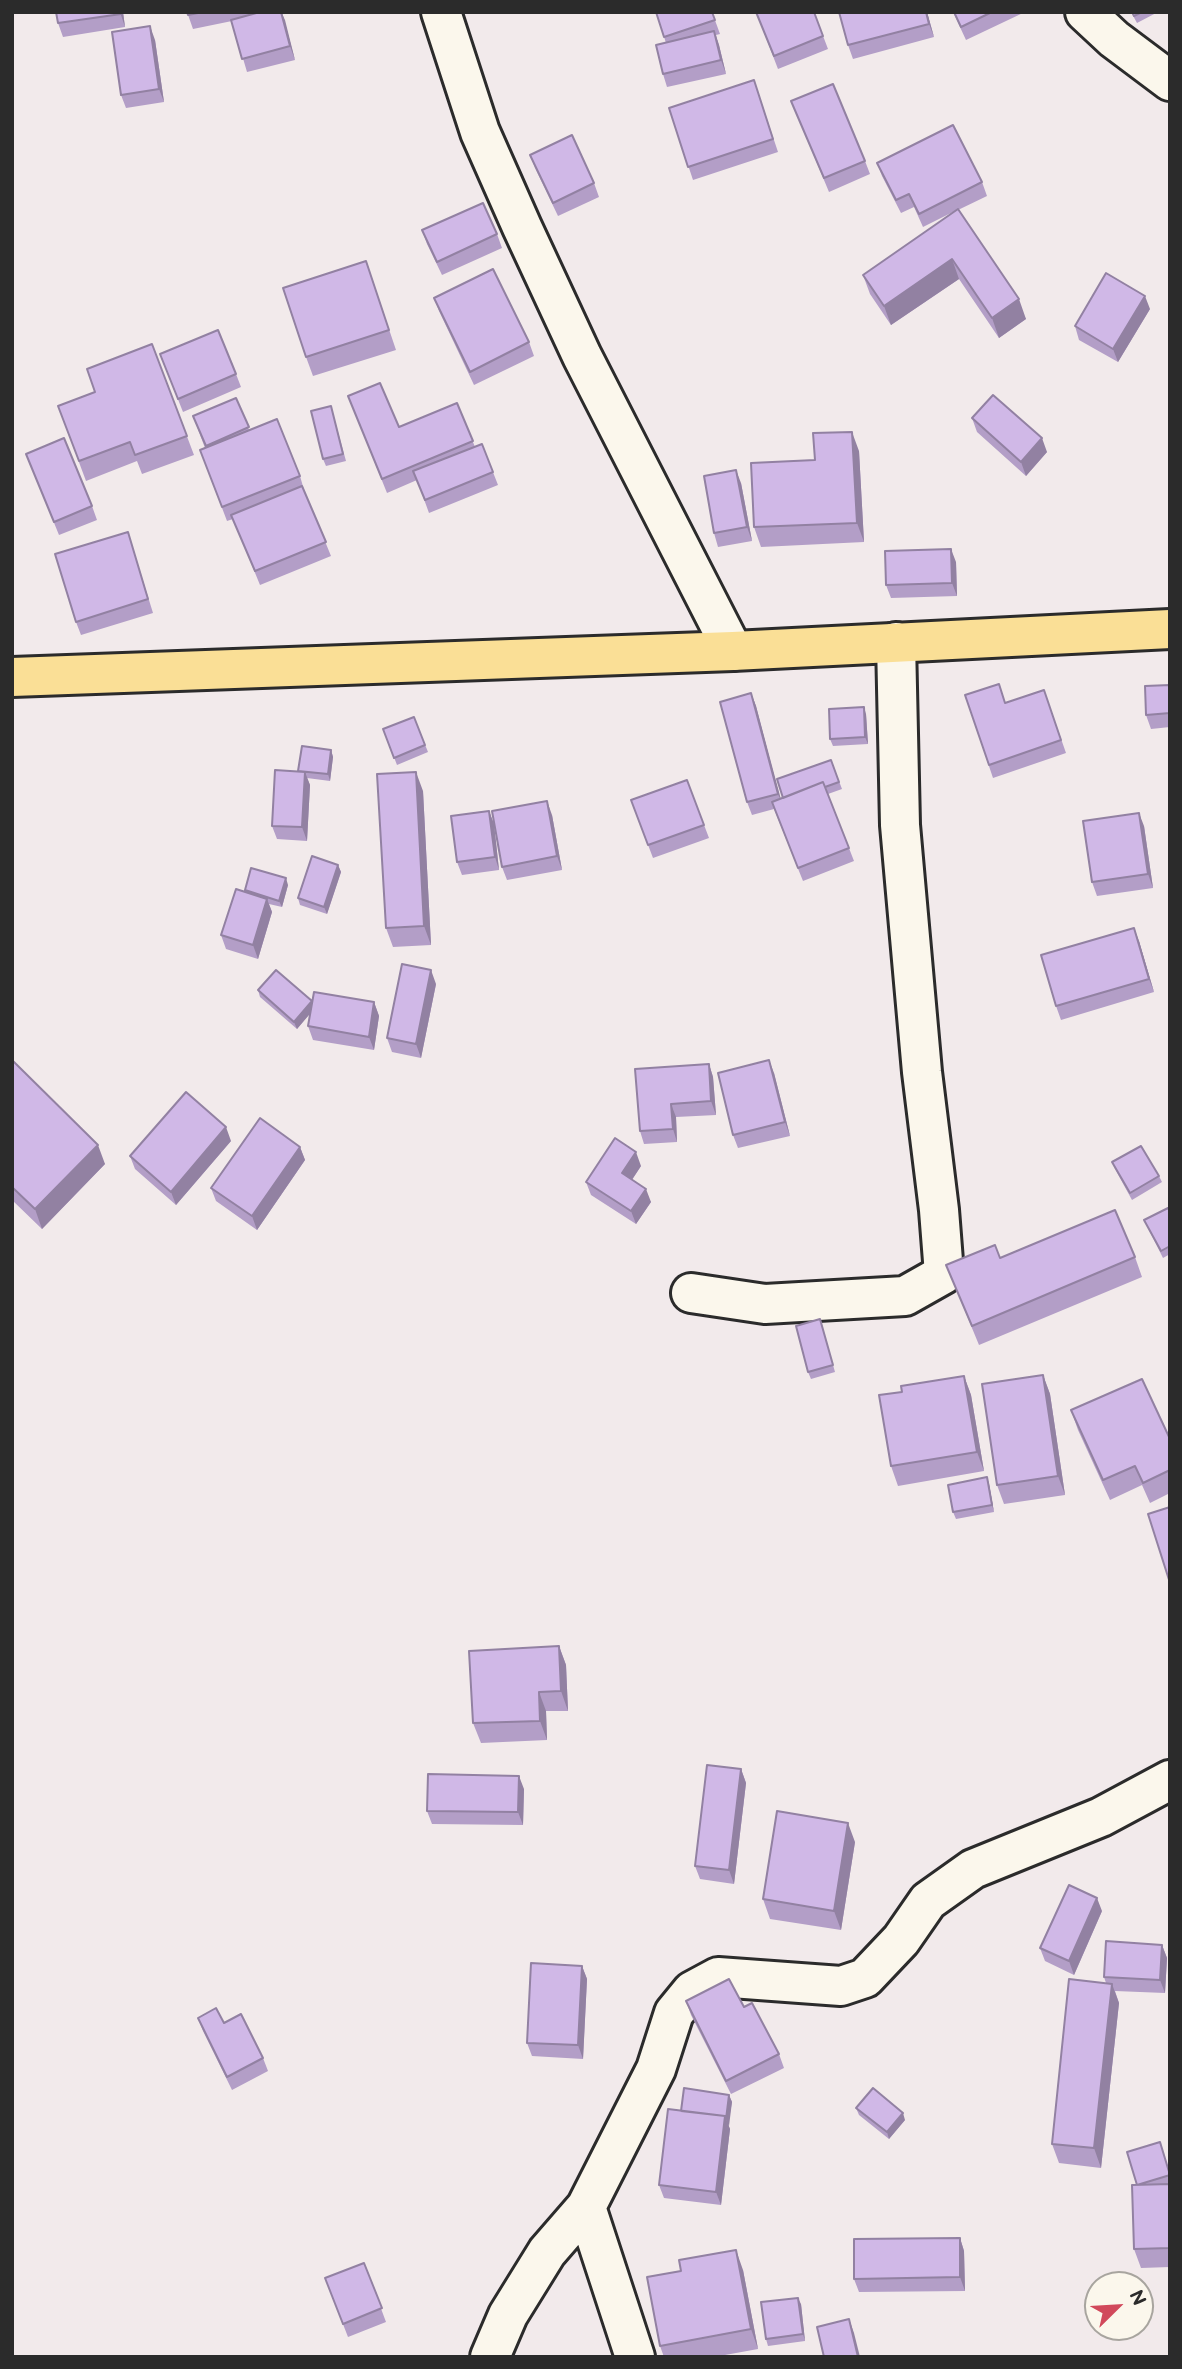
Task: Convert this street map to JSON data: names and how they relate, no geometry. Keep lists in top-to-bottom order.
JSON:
{
  "north": "top right"
}
